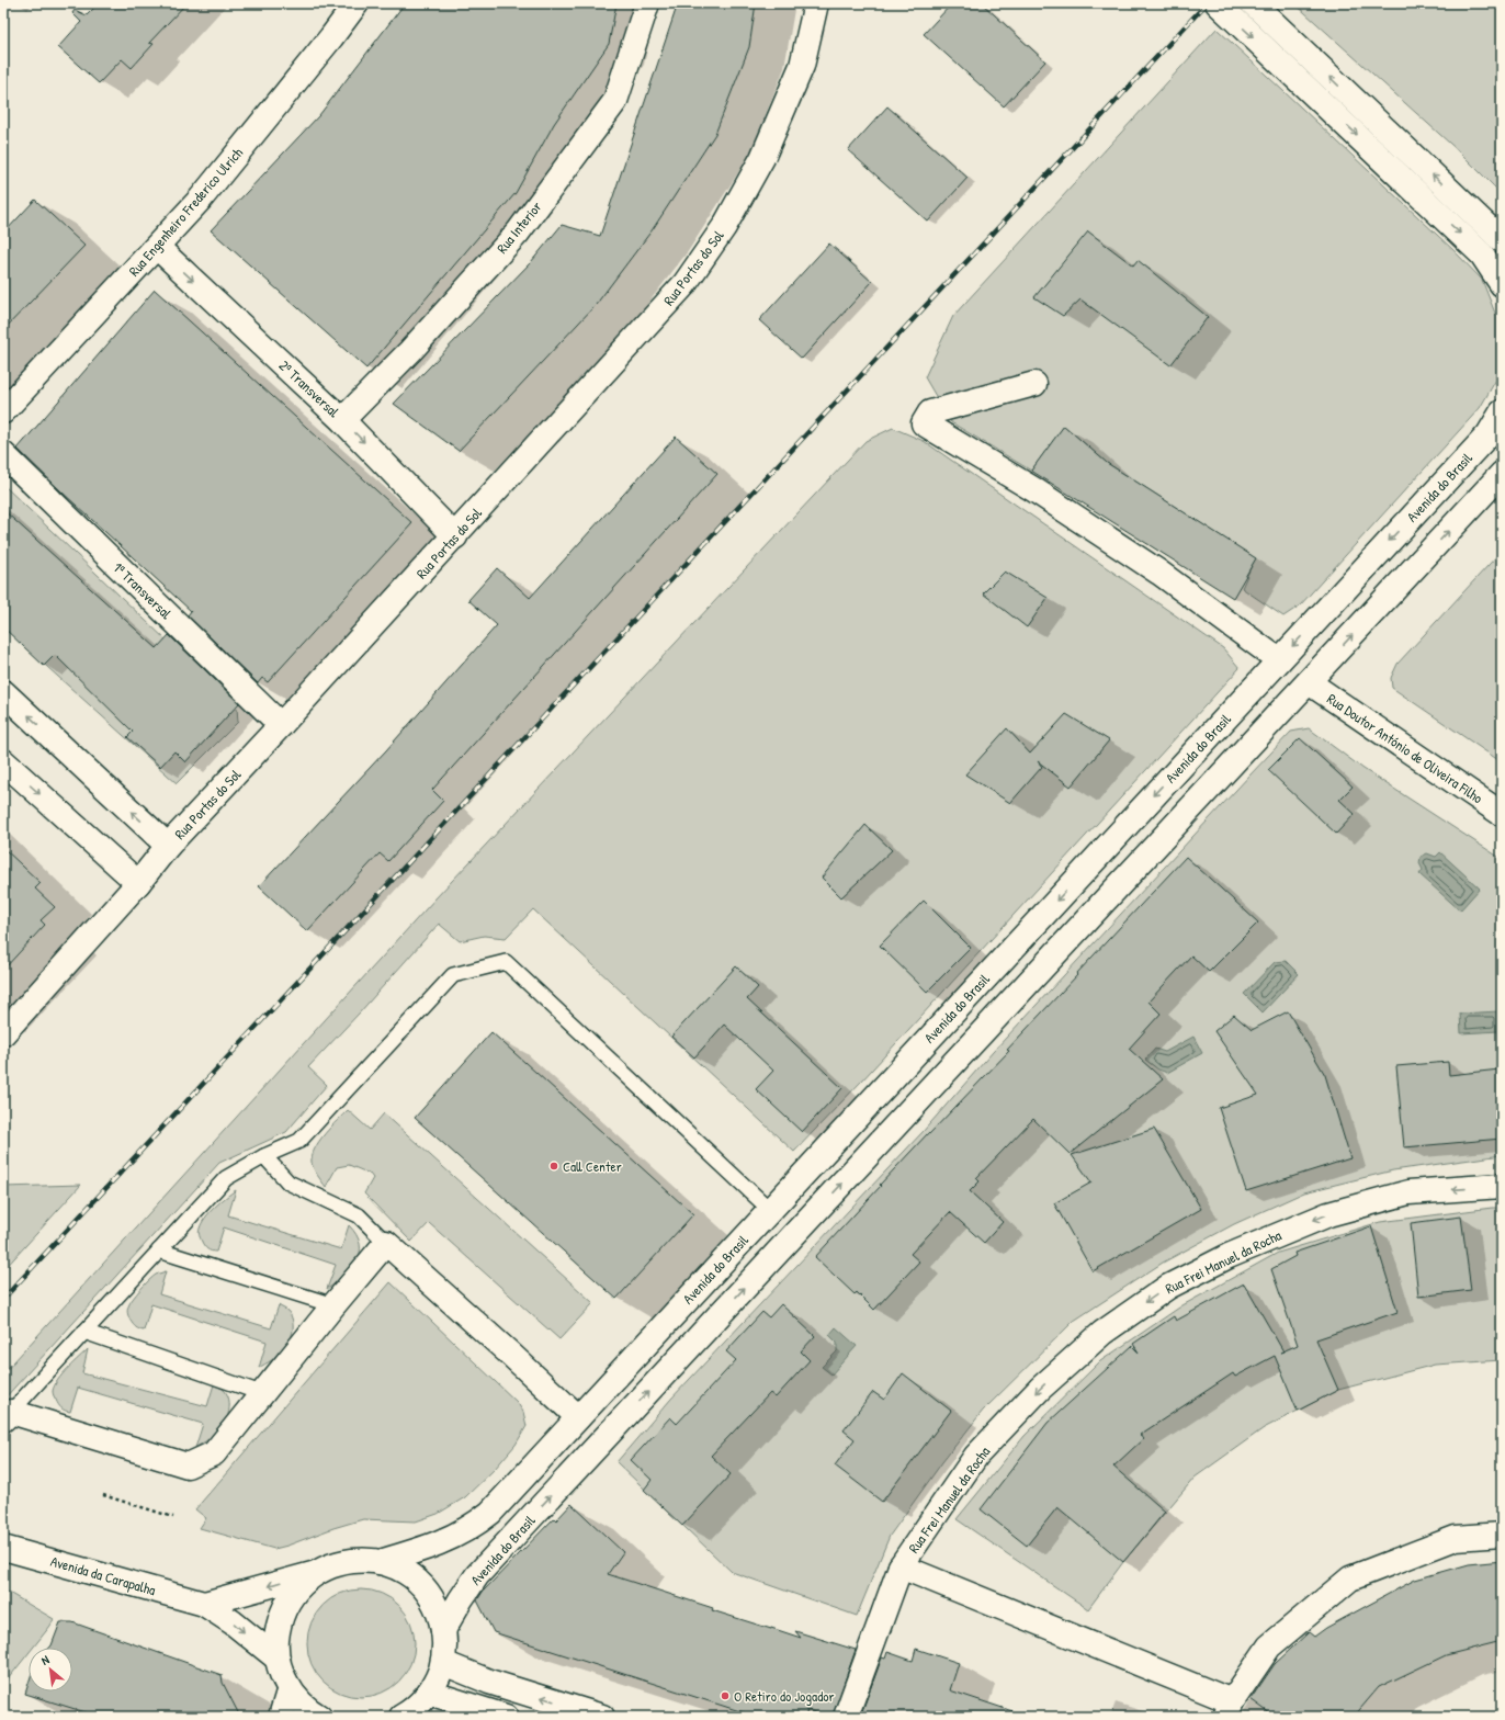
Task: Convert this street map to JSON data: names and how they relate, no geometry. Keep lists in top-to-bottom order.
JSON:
{
  "streets": {
    "street": [
      "Rua Engenheiro Frederico Ulrich",
      "Rua Interior",
      "Rua Portas do Sol",
      "2ª Transversal",
      "Avenida do Brasil",
      "1ª Transversal",
      "Rua Doutor António de Oliveira Filho",
      "Rua Frei Manuel da Rocha",
      "Avenida da Carapalha"
    ]
  },
  "crossings": [
    ["Rua Engenheiro Frederico Ulrich", "2ª Transversal"],
    ["Rua Interior", "2ª Transversal"],
    ["Rua Portas do Sol", "2ª Transversal"],
    ["Rua Portas do Sol", "1ª Transversal"],
    ["Avenida do Brasil", "Rua Doutor António de Oliveira Filho"]
  ],
  "one_way": ["2ª Transversal", "Rua Frei Manuel da Rocha"],
  "places": ["Call Center", "O Retiro do Jogador"],
  "north": "top left"
}
